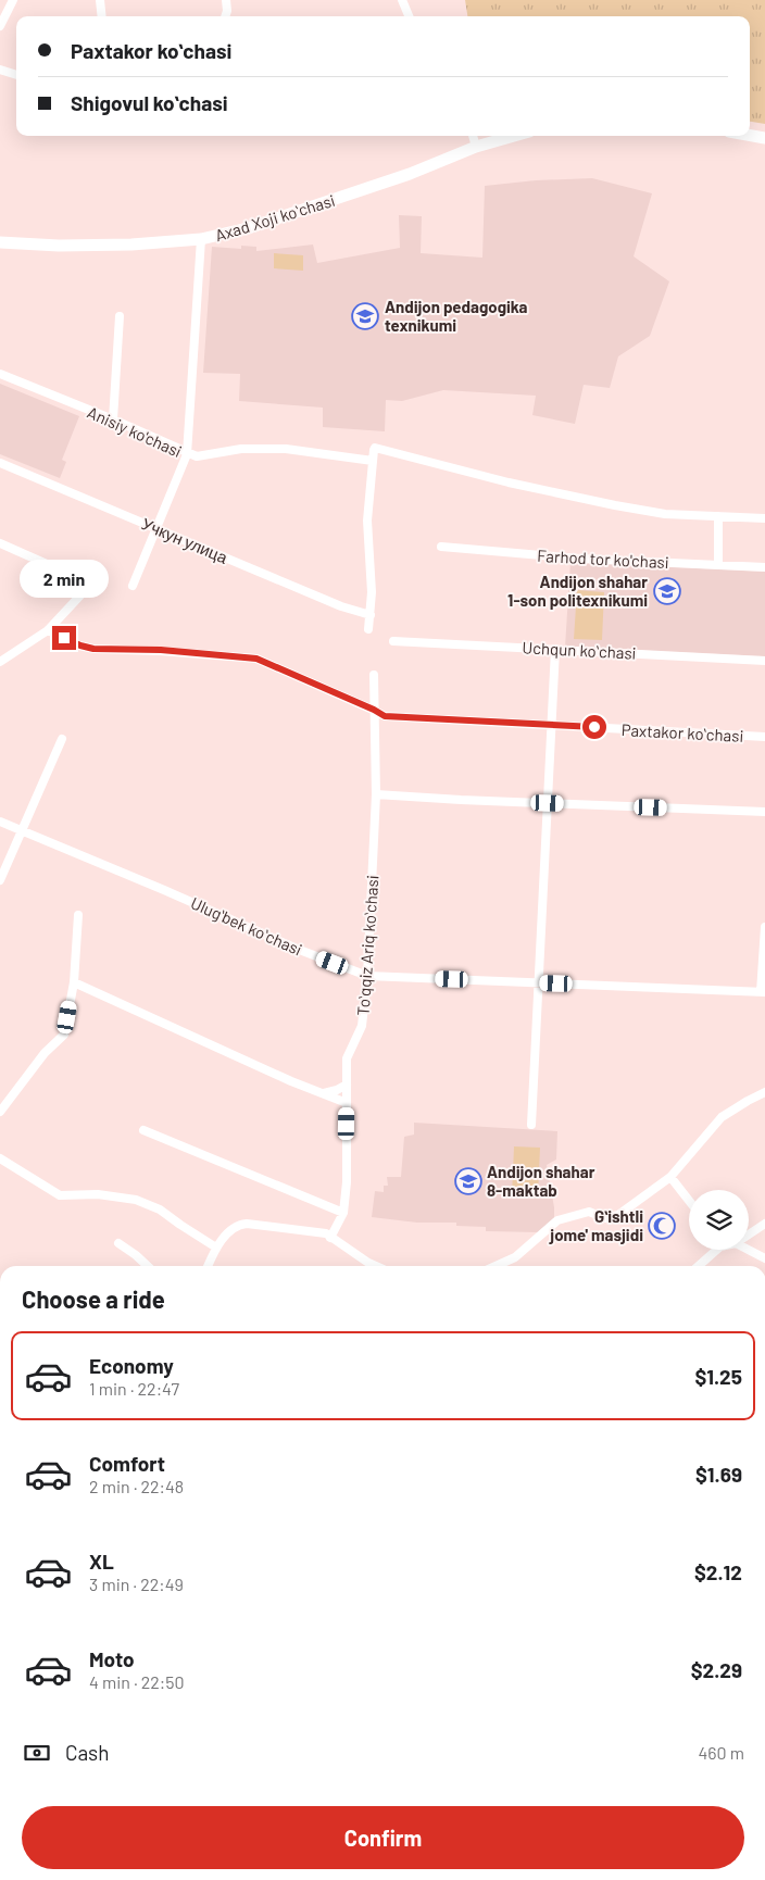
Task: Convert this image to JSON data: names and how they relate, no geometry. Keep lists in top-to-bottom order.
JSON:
{
  "streets": {
    "street": [
      "Axad Xoji koʻchasi",
      "Anisiy ko'chasi",
      "Учкун улица",
      "Farhod tor ko'chasi",
      "Uchqun koʻchasi",
      "Paxtakor koʻchasi",
      "Ulugʻbek koʻchasi",
      "Toʻqqiz Ariq koʻchasi"
    ]
  },
  "crossings": [
    ["Paxtakor koʻchasi", "Toʻqqiz Ariq koʻchasi"],
    ["Ulugʻbek koʻchasi", "Toʻqqiz Ariq koʻchasi"]
  ],
  "places": {
    "school or university": ["Andijon pedagogika texnikumi", "Andijon shahar 1-son politexnikumi", "Andijon shahar 8-maktab"],
    "mosque": ["Gʻishtli jome' masjidi"]
  },
  "page": {
    "banner": ["Paxtakor koʻchasi", "Shigovul koʻchasi"],
    "bubble": "2 min",
    "heading": "Choose a ride",
    "list": [
      {
        "name": "Economy",
        "note": "1 min · 22:47",
        "value": "$1.25"
      },
      {
        "name": "Comfort",
        "note": "2 min · 22:48",
        "value": "$1.69"
      },
      {
        "name": "XL",
        "note": "3 min · 22:49",
        "value": "$2.12"
      },
      {
        "name": "Moto",
        "note": "4 min · 22:50",
        "value": "$2.29"
      }
    ],
    "pay": ["Cash", "460 m"],
    "buttons": "Confirm"
  }
}
